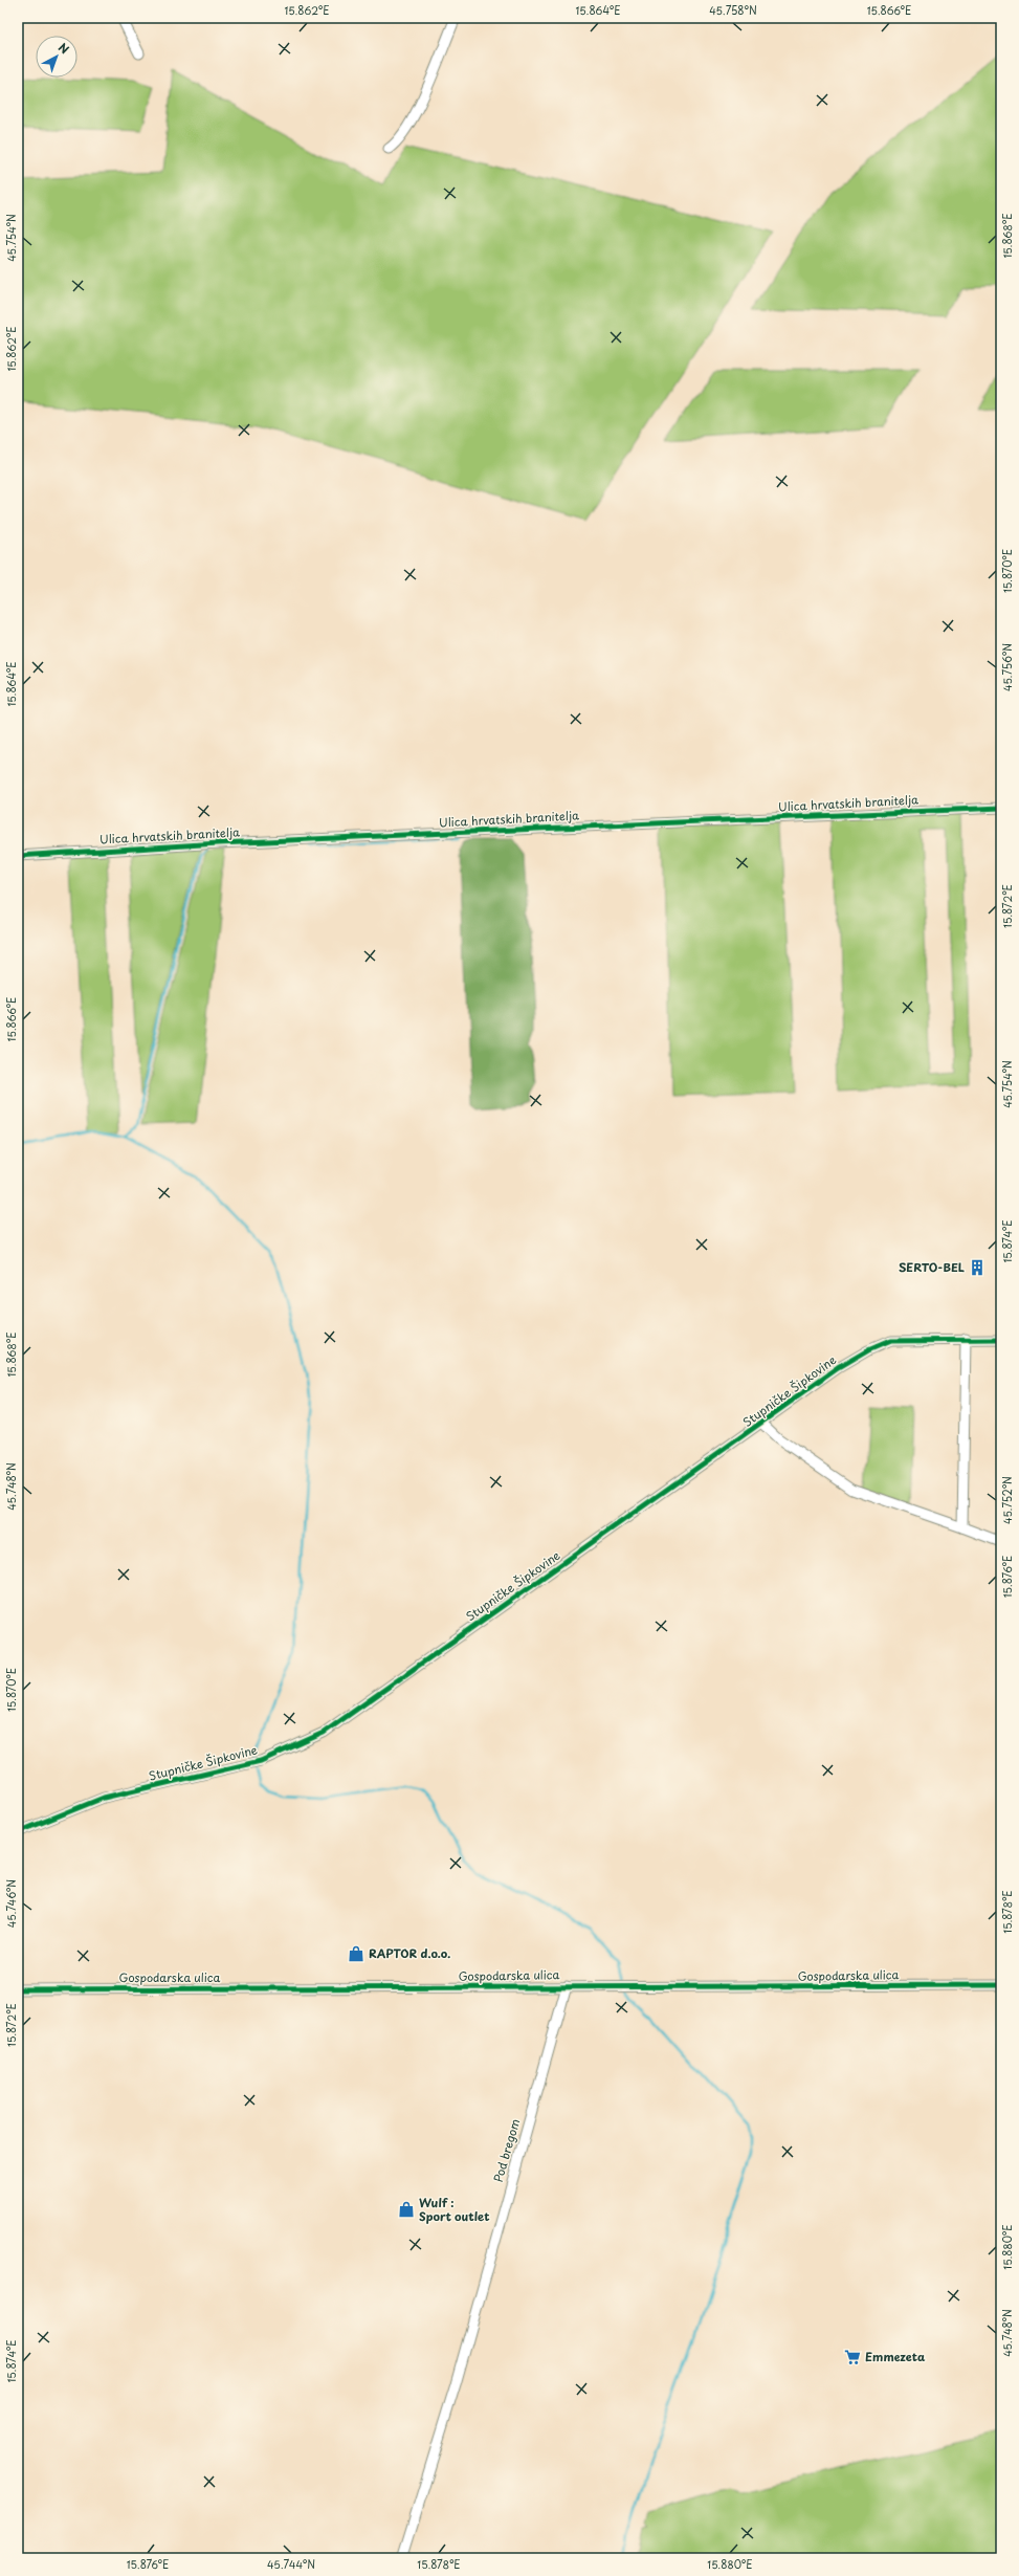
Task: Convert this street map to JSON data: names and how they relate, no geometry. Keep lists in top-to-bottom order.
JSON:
{
  "streets": {
    "street": [
      "Ulica hrvatskih branitelja",
      "Stupničke Šipkovine",
      "Gospodarska ulica",
      "Pod bregom"
    ]
  },
  "crossings": [
    ["Gospodarska ulica", "Pod bregom"]
  ],
  "places": {
    "building": ["SERTO-BEL"],
    "shop": ["RAPTOR d.o.o.", "Wulf : Sport outlet"],
    "supermarket": ["Emmezeta"]
  },
  "north": "top right",
  "coordinates": [
    "15.862°E",
    "15.864°E",
    "45.758°N",
    "15.866°E",
    "15.868°E",
    "45.754°N",
    "15.870°E",
    "45.756°N",
    "15.872°E",
    "15.874°E",
    "45.748°N",
    "45.752°N",
    "15.876°E",
    "45.746°N",
    "15.878°E",
    "15.880°E",
    "45.744°N"
  ]
}
